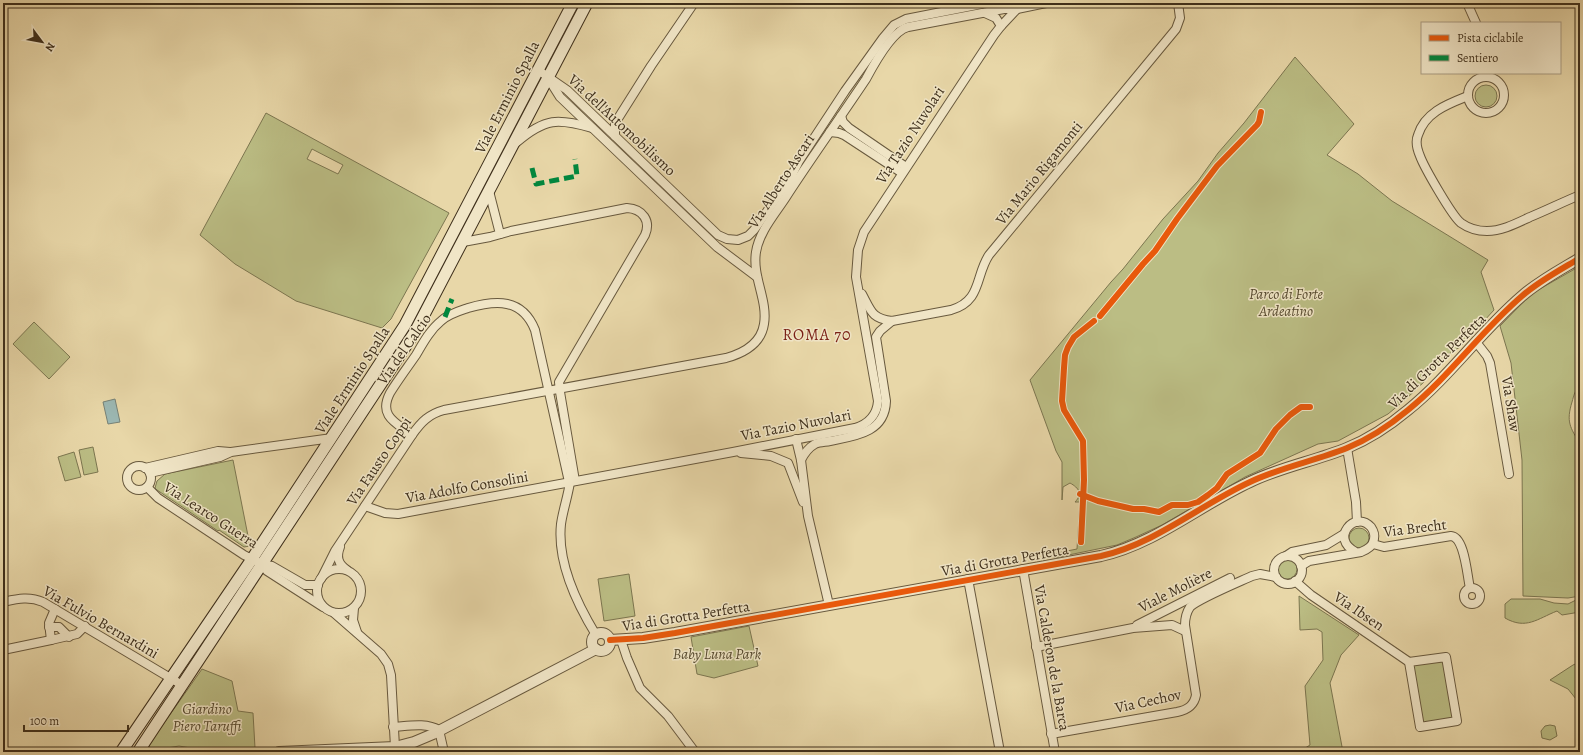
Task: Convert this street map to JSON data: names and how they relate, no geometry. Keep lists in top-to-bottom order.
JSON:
{
  "streets": {
    "main road": ["Viale Erminio Spalla"],
    "street": [
      "Via dell'Automobilismo",
      "Via Tazio Nuvolari",
      "Via Mario Rigamonti",
      "Via Alberto Ascari",
      "Via del Calcio",
      "Via di Grotta Perfetta",
      "Via Shaw",
      "Via Fausto Coppi",
      "Via Adolfo Consolini",
      "Via Learco Guerra",
      "Via Brecht",
      "Viale Molière",
      "Via Ibsen",
      "Via Fulvio Bernardini",
      "Via Calderon de la Barca",
      "Via Cechov"
    ]
  },
  "crossings": [
    ["Viale Erminio Spalla", "Via dell'Automobilismo"],
    ["Viale Erminio Spalla", "Via Learco Guerra"],
    ["Viale Erminio Spalla", "Via Fulvio Bernardini"],
    ["Via dell'Automobilismo", "Via Alberto Ascari"],
    ["Via Tazio Nuvolari", "Via Mario Rigamonti"],
    ["Via Tazio Nuvolari", "Via Adolfo Consolini"],
    ["Via Alberto Ascari", "Via Fausto Coppi"],
    ["Via del Calcio", "Via Fausto Coppi"],
    ["Via di Grotta Perfetta", "Via Shaw"],
    ["Via di Grotta Perfetta", "Via Calderon de la Barca"],
    ["Via Fausto Coppi", "Via Adolfo Consolini"],
    ["Via Fausto Coppi", "Via Learco Guerra"],
    ["Viale Molière", "Via Ibsen"],
    ["Viale Molière", "Via Cechov"],
    ["Via Calderon de la Barca", "Via Cechov"]
  ],
  "districts": ["ROMA 70"],
  "parks": ["Parco di Forte Ardeatino", "Baby Luna Park", "Giardino Piero Taruffi"],
  "legend": ["Pista ciclabile", "Sentiero"],
  "scale_bar": "100 m",
  "north": "bottom right"
}
